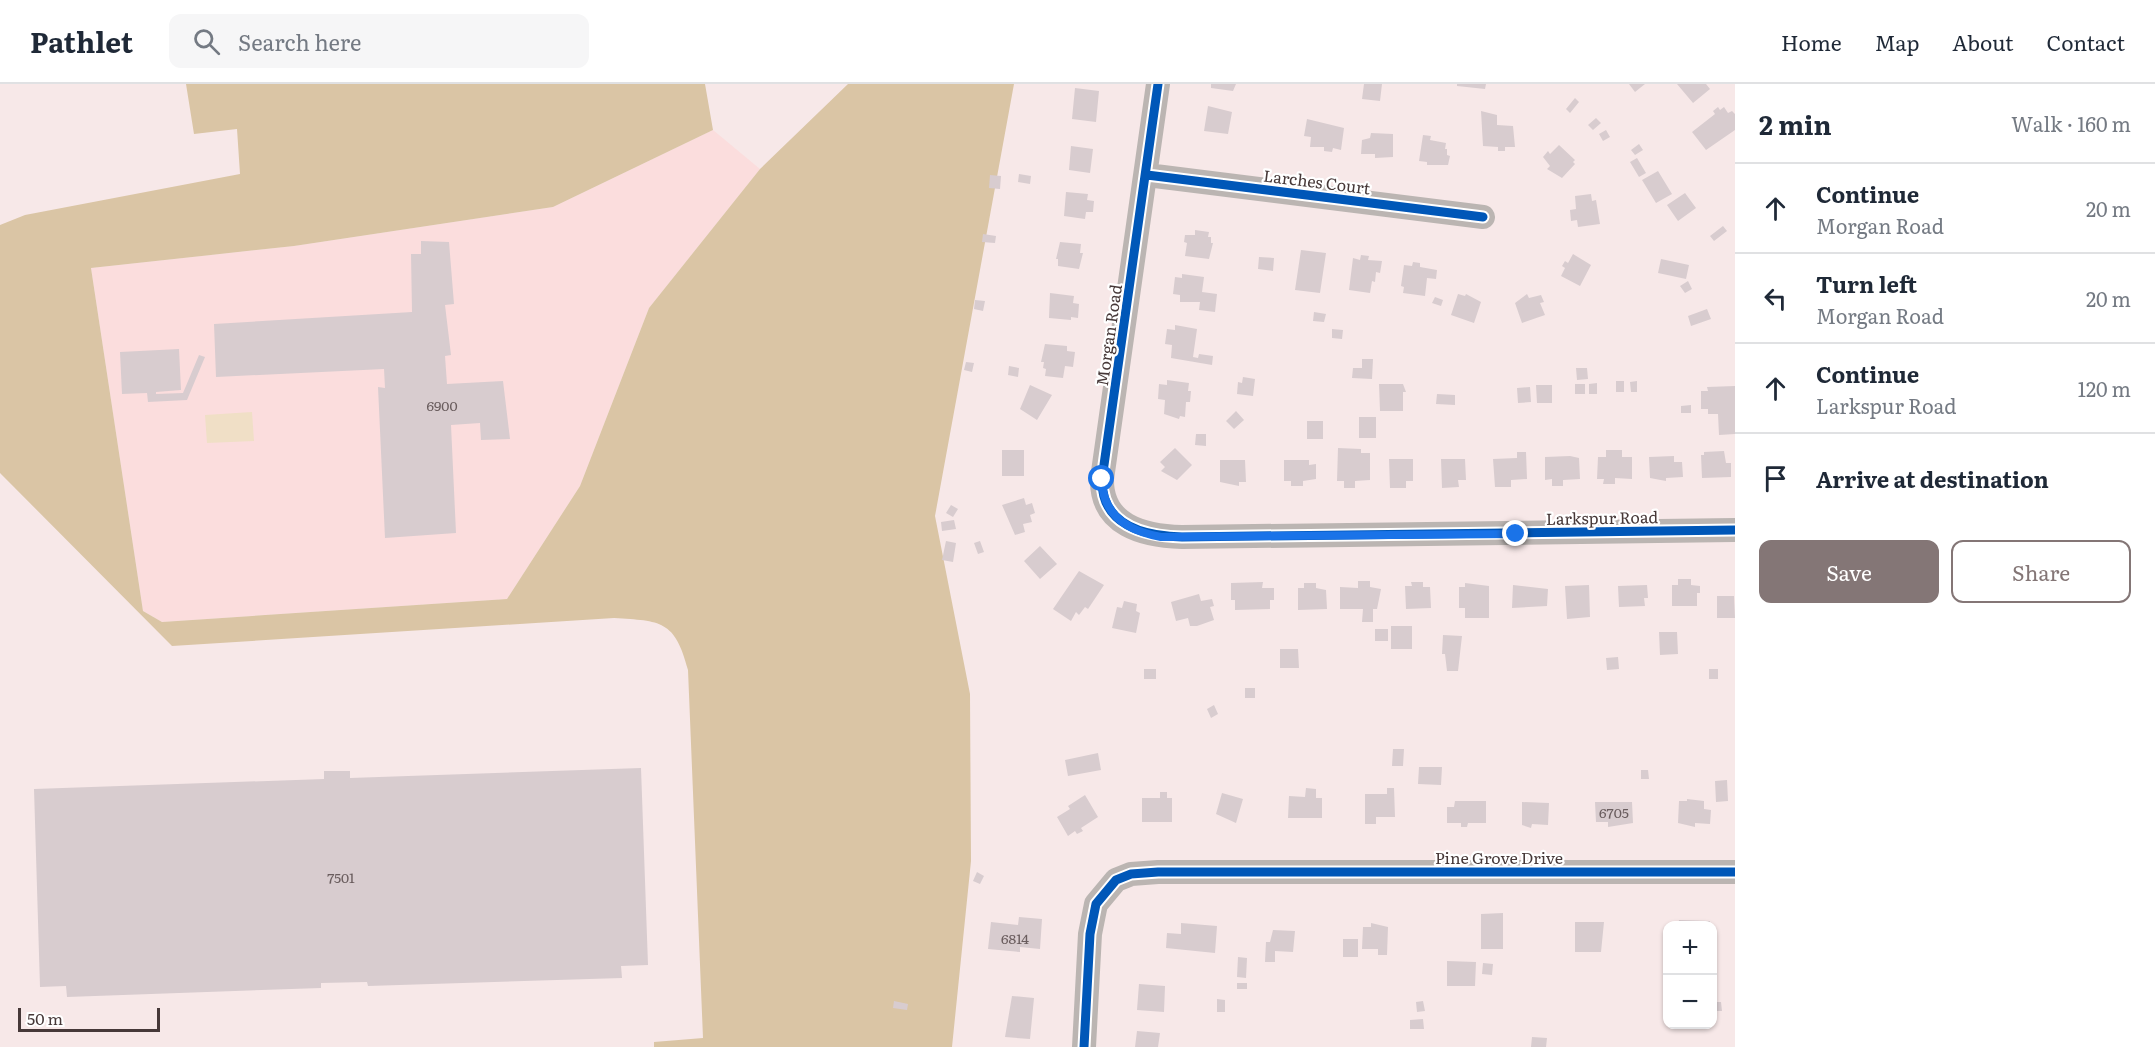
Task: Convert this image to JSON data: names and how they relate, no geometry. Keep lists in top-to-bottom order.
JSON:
{
  "streets": {
    "street": [
      "Larches Court",
      "Morgan Road",
      "Larkspur Road",
      "Pine Grove Drive"
    ]
  },
  "crossings": [
    ["Larches Court", "Morgan Road"],
    ["Morgan Road", "Larkspur Road"]
  ],
  "house_numbers": [
    "6900",
    "6705",
    "7501",
    "6814"
  ],
  "scale_bar": "50 m",
  "page": {
    "header": "Pathlet",
    "search": "Search here",
    "nav": [
      "Home",
      "Map",
      "About",
      "Contact"
    ],
    "heading": ["2 min", "Walk · 160 m"],
    "list": [
      ["Continue", "Morgan Road", "20 m"],
      ["Turn left", "Morgan Road", "20 m"],
      ["Continue", "Larkspur Road", "120 m"],
      "Arrive at destination"
    ],
    "buttons": ["Save", "Share"],
    "map_buttons": ["+", "−"],
    "scale": "50 m"
  }
}
